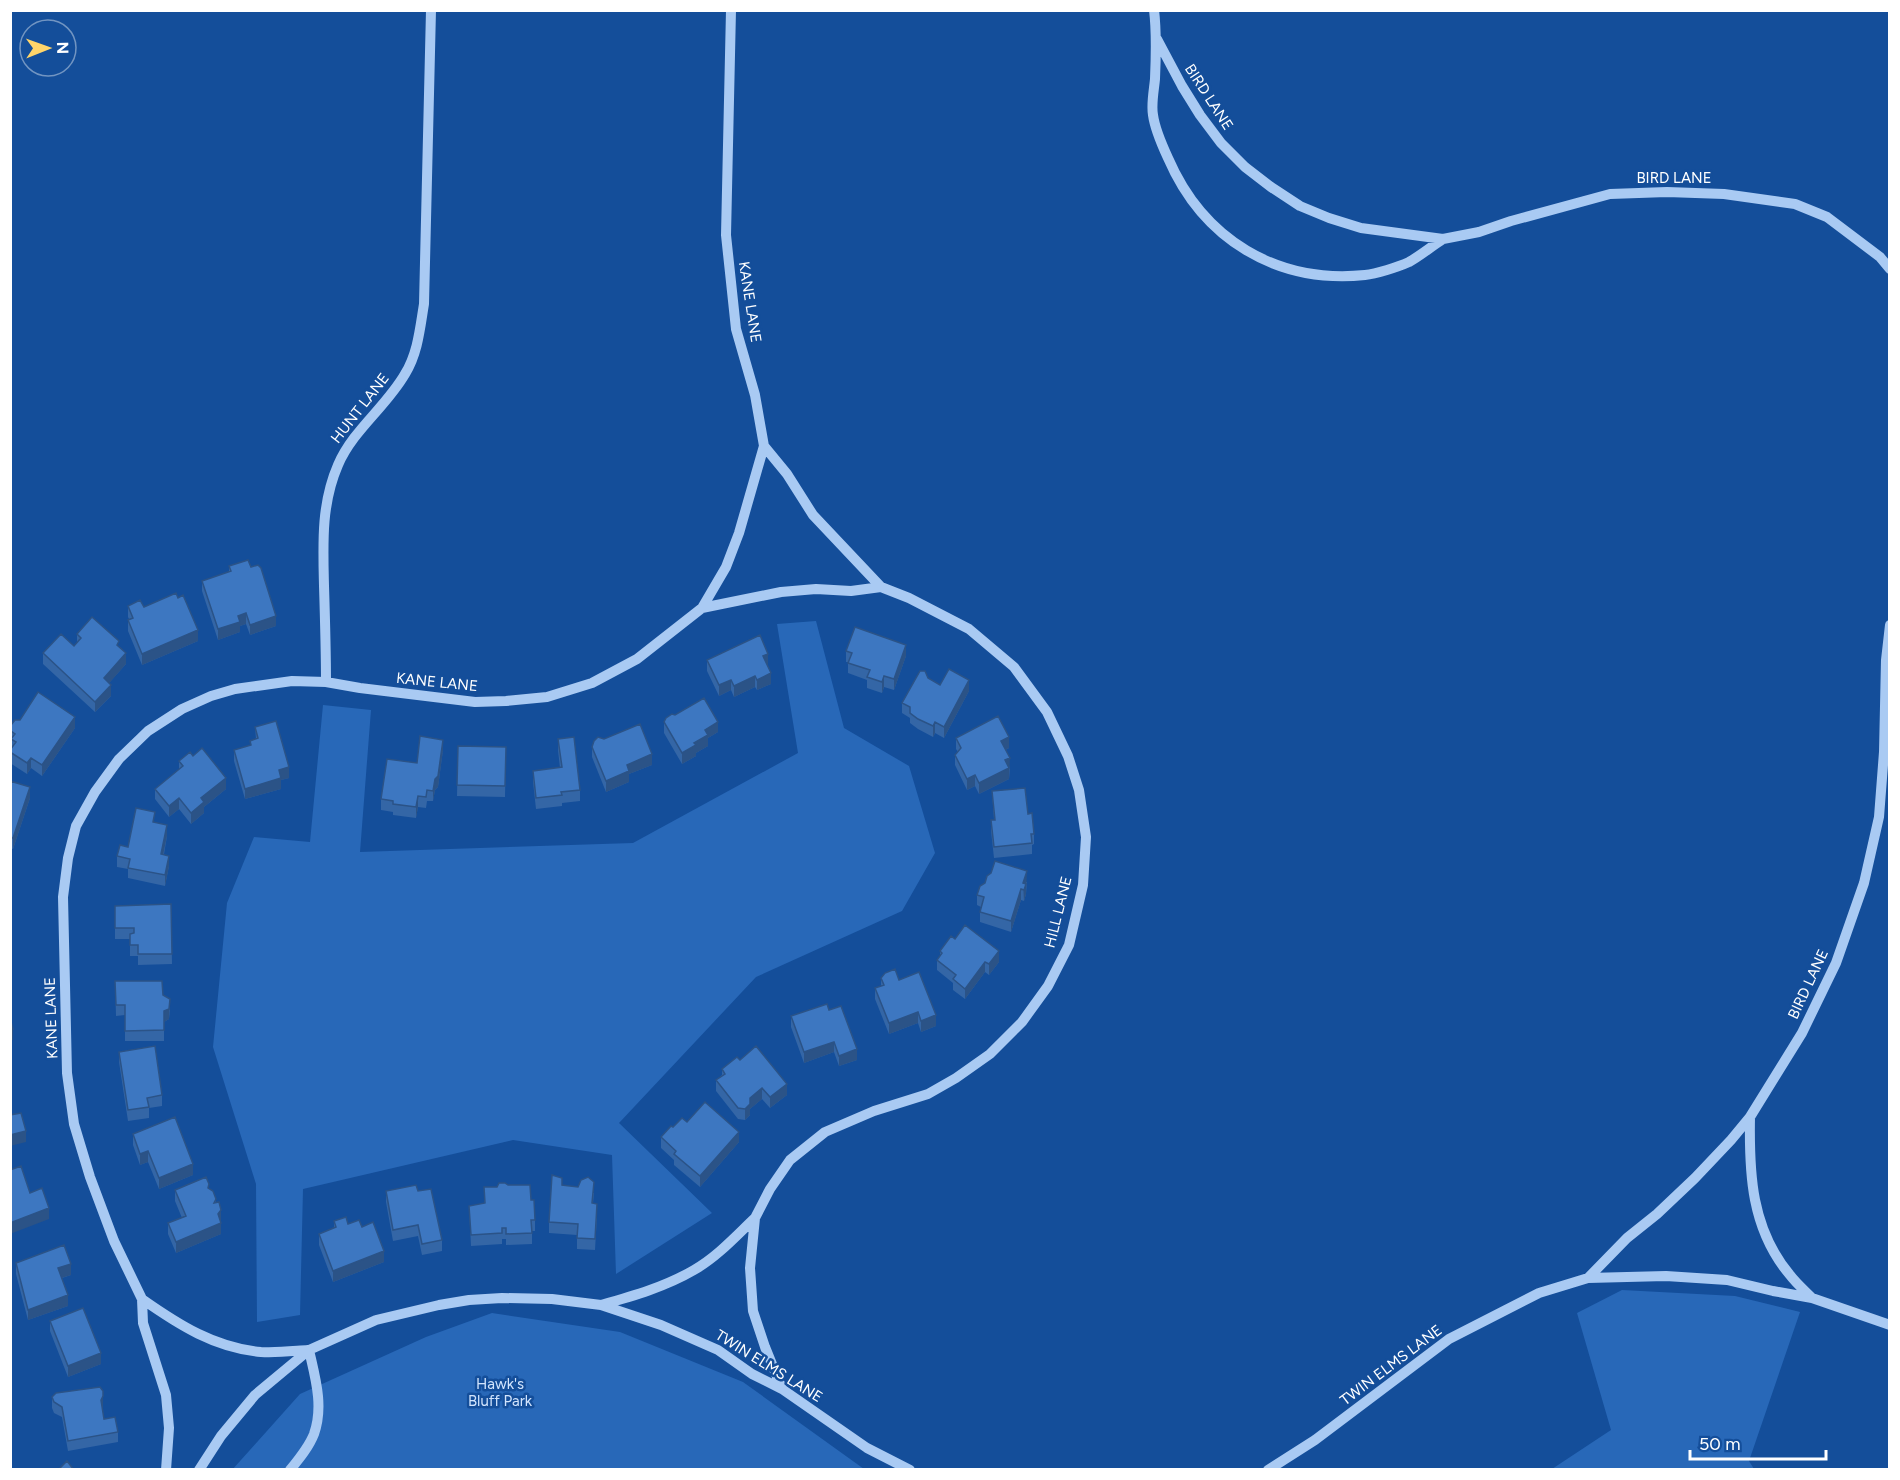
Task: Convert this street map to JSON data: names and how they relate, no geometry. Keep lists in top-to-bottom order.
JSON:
{
  "streets": {
    "street": [
      "BIRD LANE",
      "KANE LANE",
      "HUNT LANE",
      "HILL LANE",
      "TWIN ELMS LANE"
    ]
  },
  "crossings": [
    ["BIRD LANE", "TWIN ELMS LANE"],
    ["KANE LANE", "HUNT LANE"],
    ["KANE LANE", "TWIN ELMS LANE"]
  ],
  "parks": ["Hawk's Bluff Park"],
  "scale_bar": "50 m",
  "north": "right"
}
